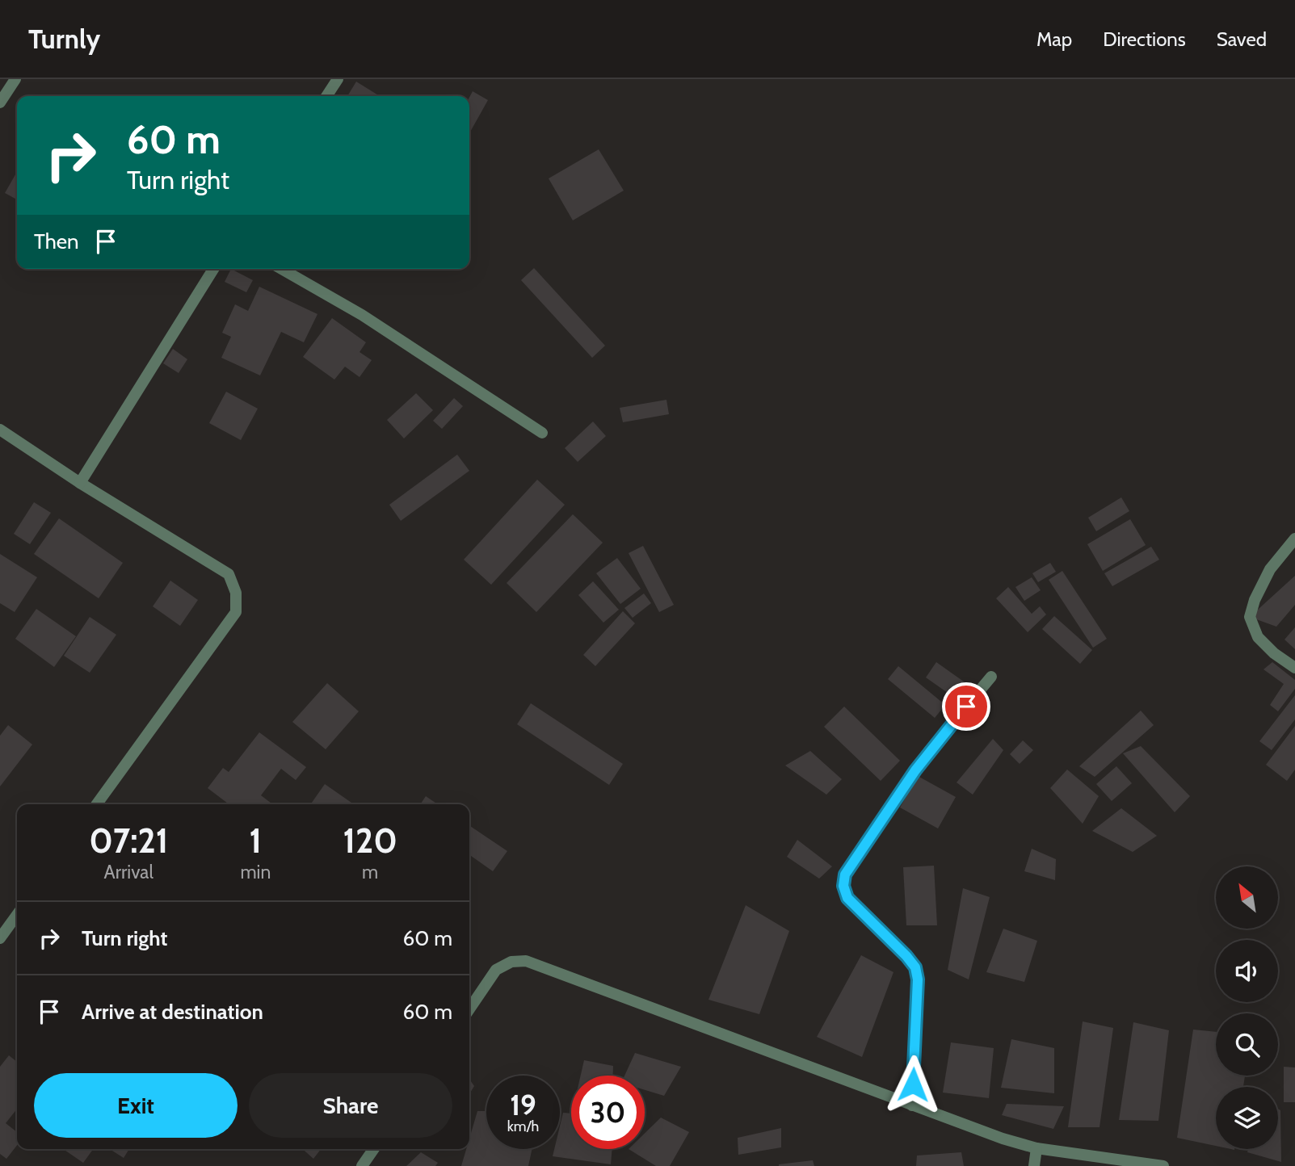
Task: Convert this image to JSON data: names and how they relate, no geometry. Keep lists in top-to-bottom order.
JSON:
{
  "north": "top left",
  "page": {
    "header": "Turnly",
    "nav": ["Map", "Directions", "Saved"],
    "turn": ["60 m", "Turn right"],
    "then": "Then",
    "eta": [
      "07:21",
      "Arrival",
      "1",
      "min",
      "120",
      "m"
    ],
    "list": [
      {
        "name": "Turn right",
        "value": "60 m"
      },
      {
        "name": "Arrive at destination",
        "value": "60 m"
      }
    ],
    "buttons": ["Exit", "Share"],
    "speed": "19 km/h",
    "limit": "30"
  }
}
